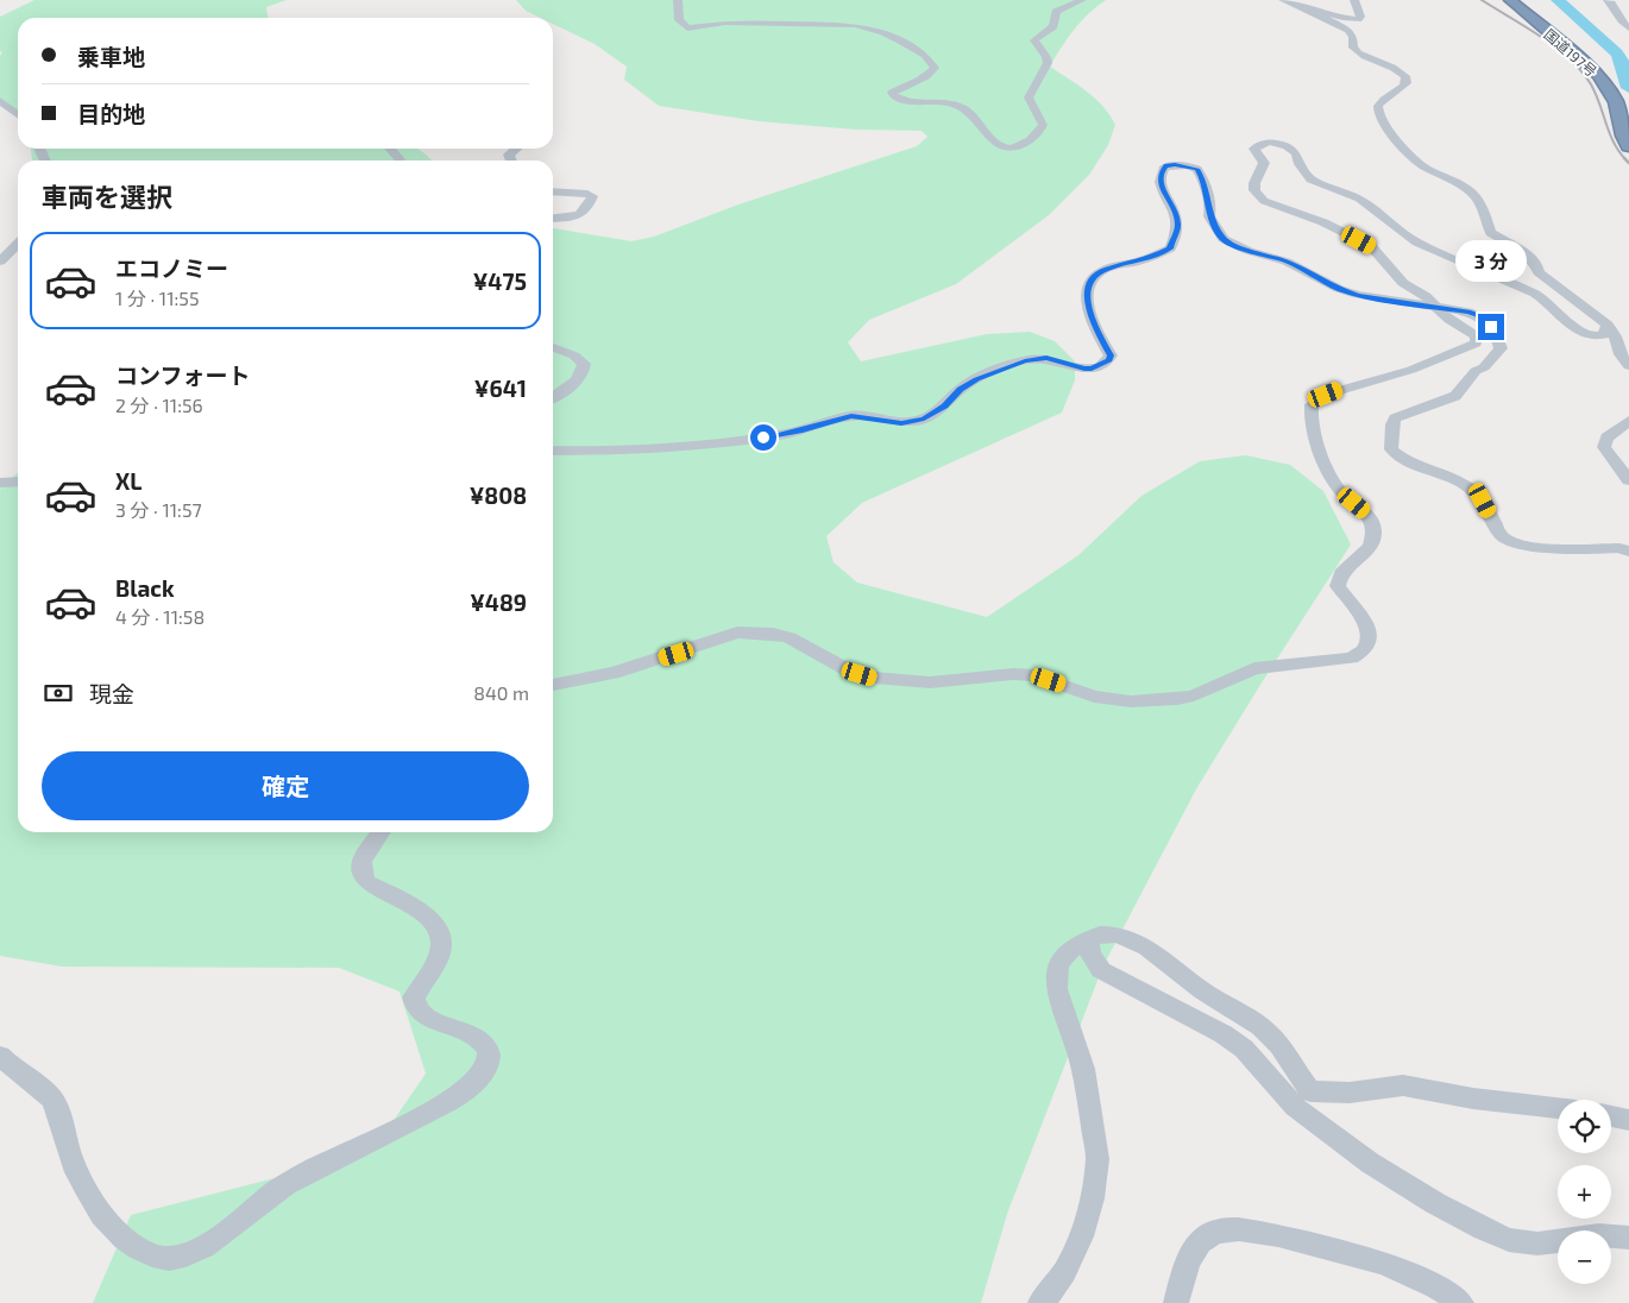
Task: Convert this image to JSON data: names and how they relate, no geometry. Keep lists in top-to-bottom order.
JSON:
{
  "streets": {
    "highway": ["国道197号"]
  },
  "page": {
    "banner": ["乗車地", "目的地"],
    "heading": "車両を選択",
    "list": [
      {
        "name": "エコノミー",
        "note": "1 分 · 11:55",
        "value": "¥475"
      },
      {
        "name": "コンフォート",
        "note": "2 分 · 11:56",
        "value": "¥641"
      },
      {
        "name": "XL",
        "note": "3 分 · 11:57",
        "value": "¥808"
      },
      {
        "name": "Black",
        "note": "4 分 · 11:58",
        "value": "¥489"
      }
    ],
    "bubble": "3 分",
    "pay": ["現金", "840 m"],
    "buttons": "確定",
    "map_buttons": ["+", "−"]
  }
}
